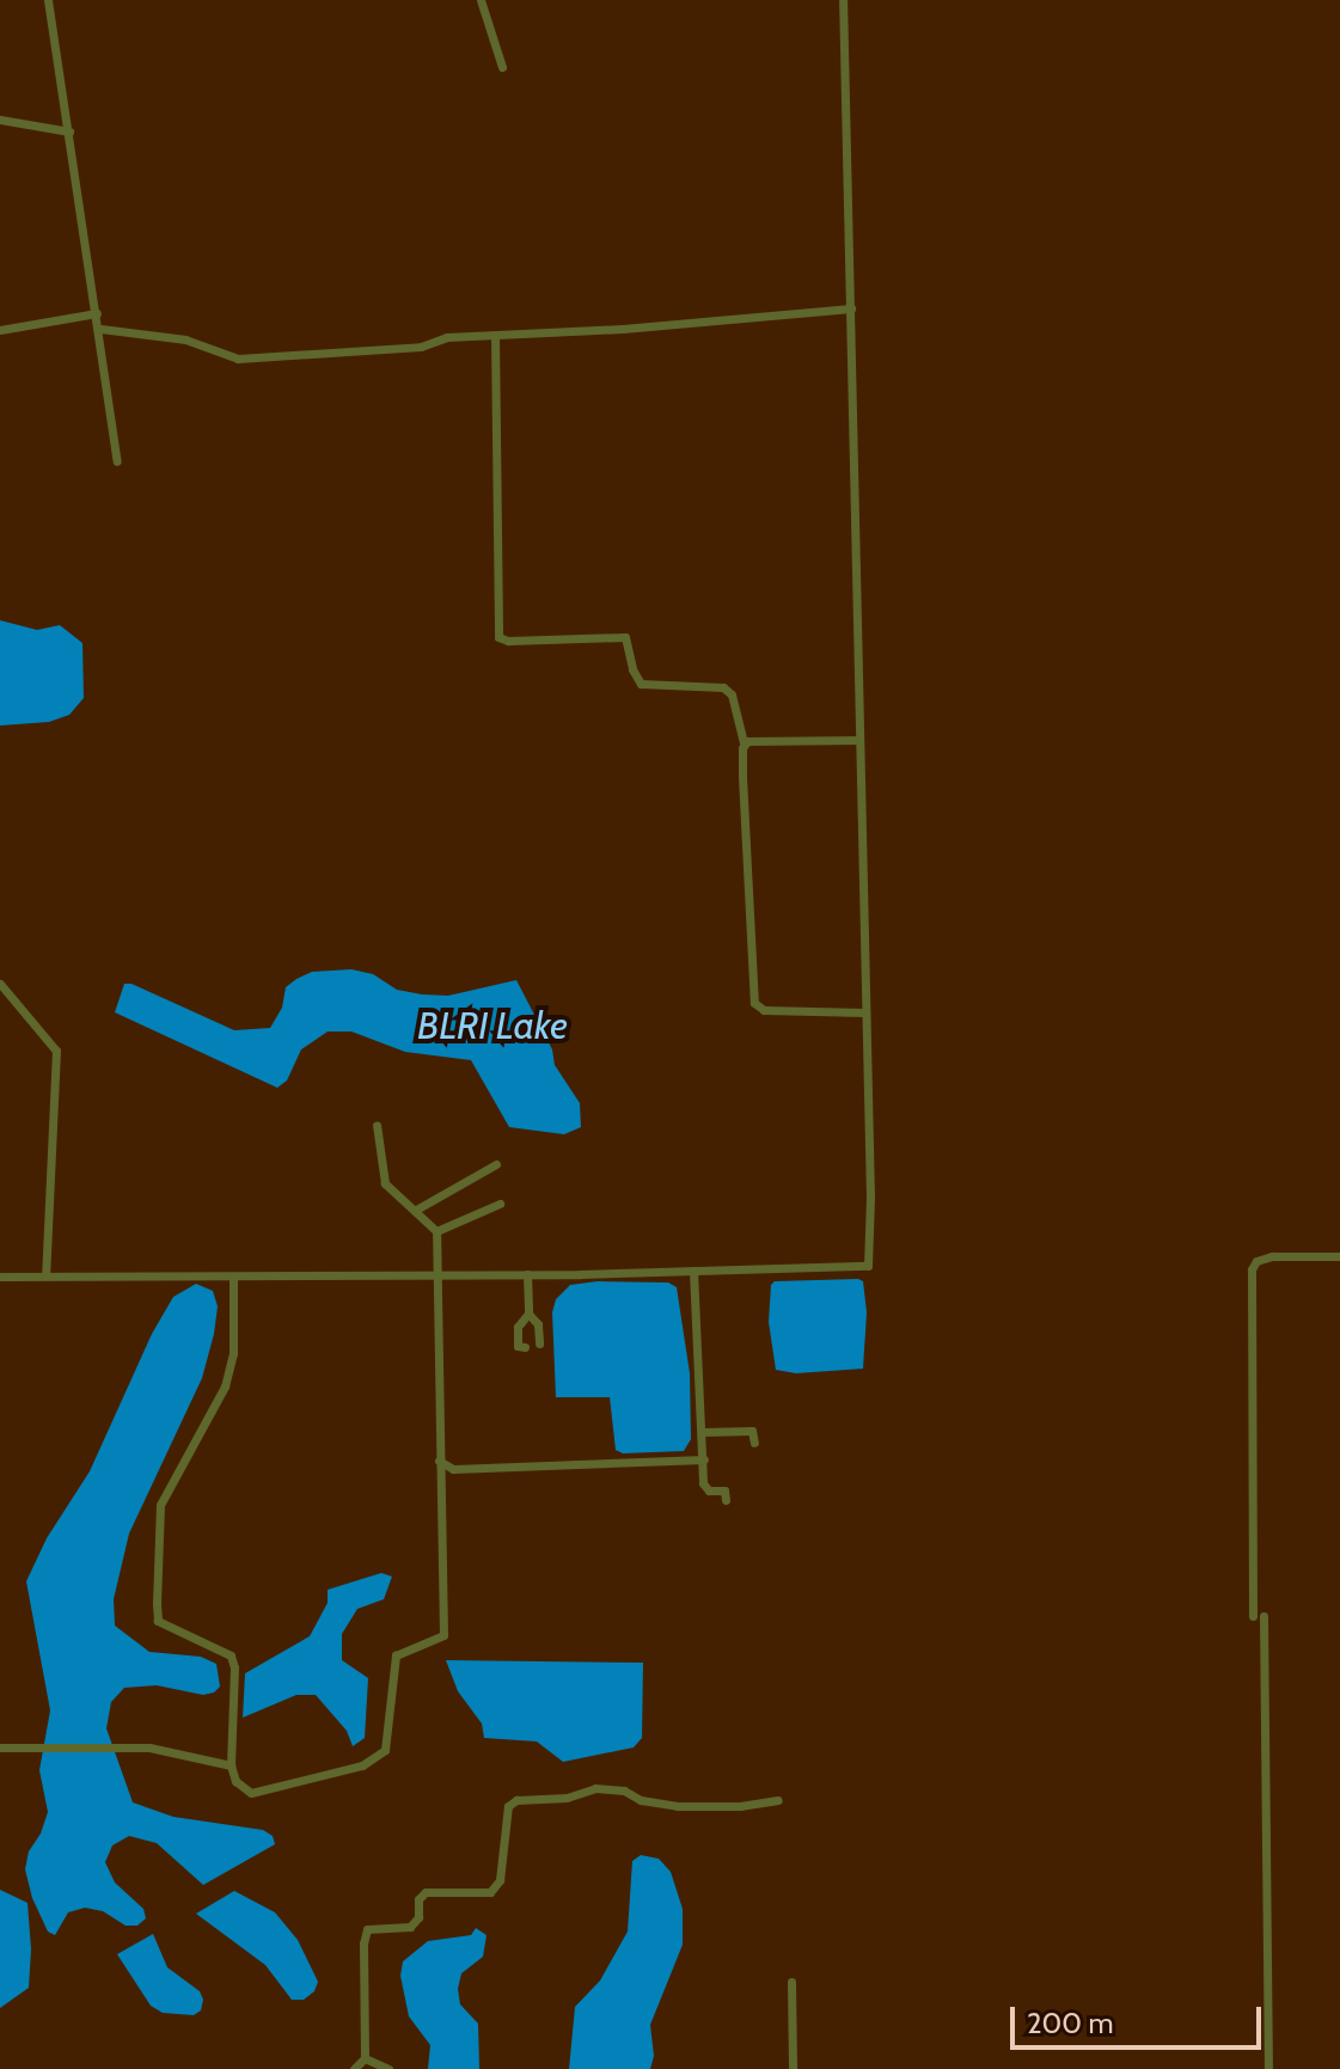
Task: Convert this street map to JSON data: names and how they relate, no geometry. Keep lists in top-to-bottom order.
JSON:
{
  "water": ["BLRI Lake"],
  "scale_bar": "200 m"
}
